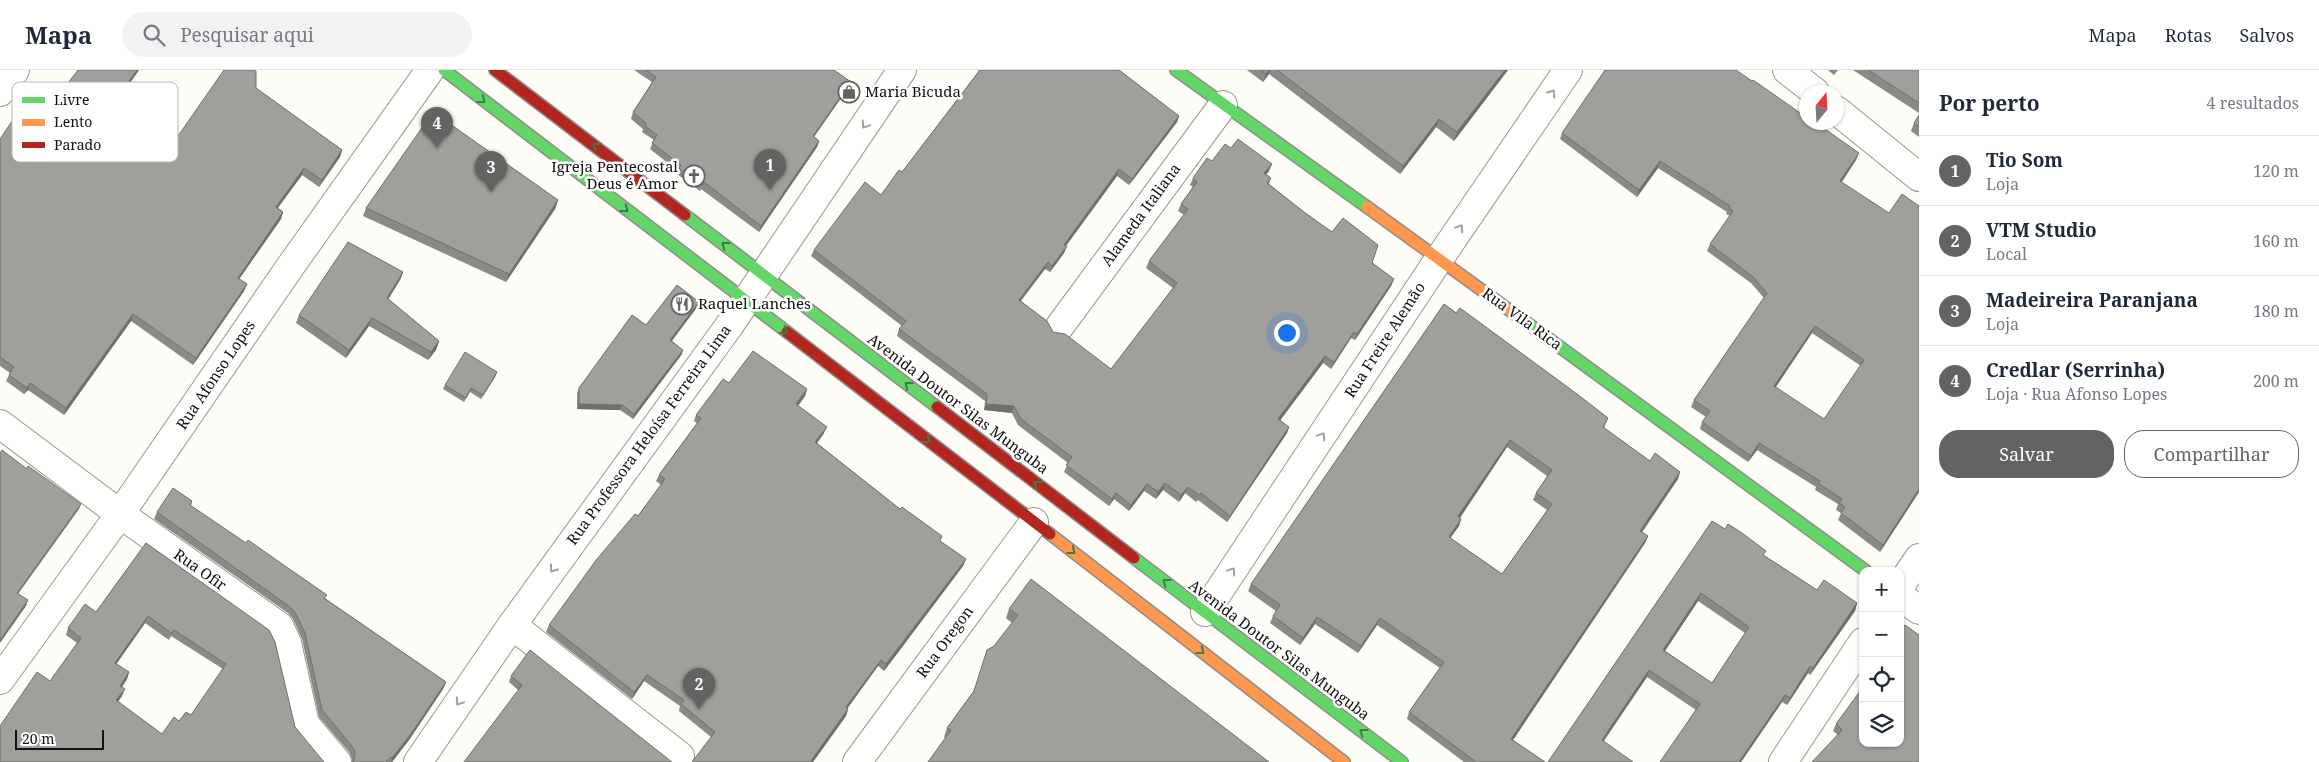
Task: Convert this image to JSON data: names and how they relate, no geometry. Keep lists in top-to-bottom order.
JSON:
{
  "streets": {
    "main road": ["Rua Vila Rica", "Avenida Doutor Silas Munguba"],
    "street": [
      "Alameda Italiana",
      "Rua Freire Alemão",
      "Rua Afonso Lopes",
      "Rua Professora Heloísa Ferreira Lima",
      "Rua Ofir",
      "Rua Oregon"
    ]
  },
  "crossings": [
    ["Alameda Italiana", "Rua Vila Rica"],
    ["Rua Vila Rica", "Rua Freire Alemão"],
    ["Rua Freire Alemão", "Avenida Doutor Silas Munguba"],
    ["Rua Afonso Lopes", "Rua Ofir"],
    ["Avenida Doutor Silas Munguba", "Rua Professora Heloísa Ferreira Lima"]
  ],
  "one_way": ["Rua Freire Alemão", "Rua Professora Heloísa Ferreira Lima"],
  "places": {
    "shop": ["Maria Bicuda"],
    "church": ["Igreja Pentecostal Deus é Amor"],
    "restaurant": ["Raquel Lanches"]
  },
  "legend": ["Livre", "Lento", "Parado"],
  "scale_bar": "20 m",
  "north": "top",
  "page": {
    "header": "Mapa",
    "search": "Pesquisar aqui",
    "nav": ["Mapa", "Rotas", "Salvos"],
    "heading": ["Por perto", "4 resultados"],
    "pins": [
      "4",
      "1",
      "3",
      "2"
    ],
    "list": [
      {
        "mark": "1",
        "name": "Tio Som",
        "note": "Loja",
        "value": "120 m"
      },
      {
        "mark": "2",
        "name": "VTM Studio",
        "note": "Local",
        "value": "160 m"
      },
      {
        "mark": "3",
        "name": "Madeireira Paranjana",
        "note": "Loja",
        "value": "180 m"
      },
      {
        "mark": "4",
        "name": "Credlar (Serrinha)",
        "note": "Loja · Rua Afonso Lopes",
        "value": "200 m"
      }
    ],
    "buttons": ["Salvar", "Compartilhar"],
    "map_buttons": ["+", "−"],
    "scale": "20 m"
  }
}
